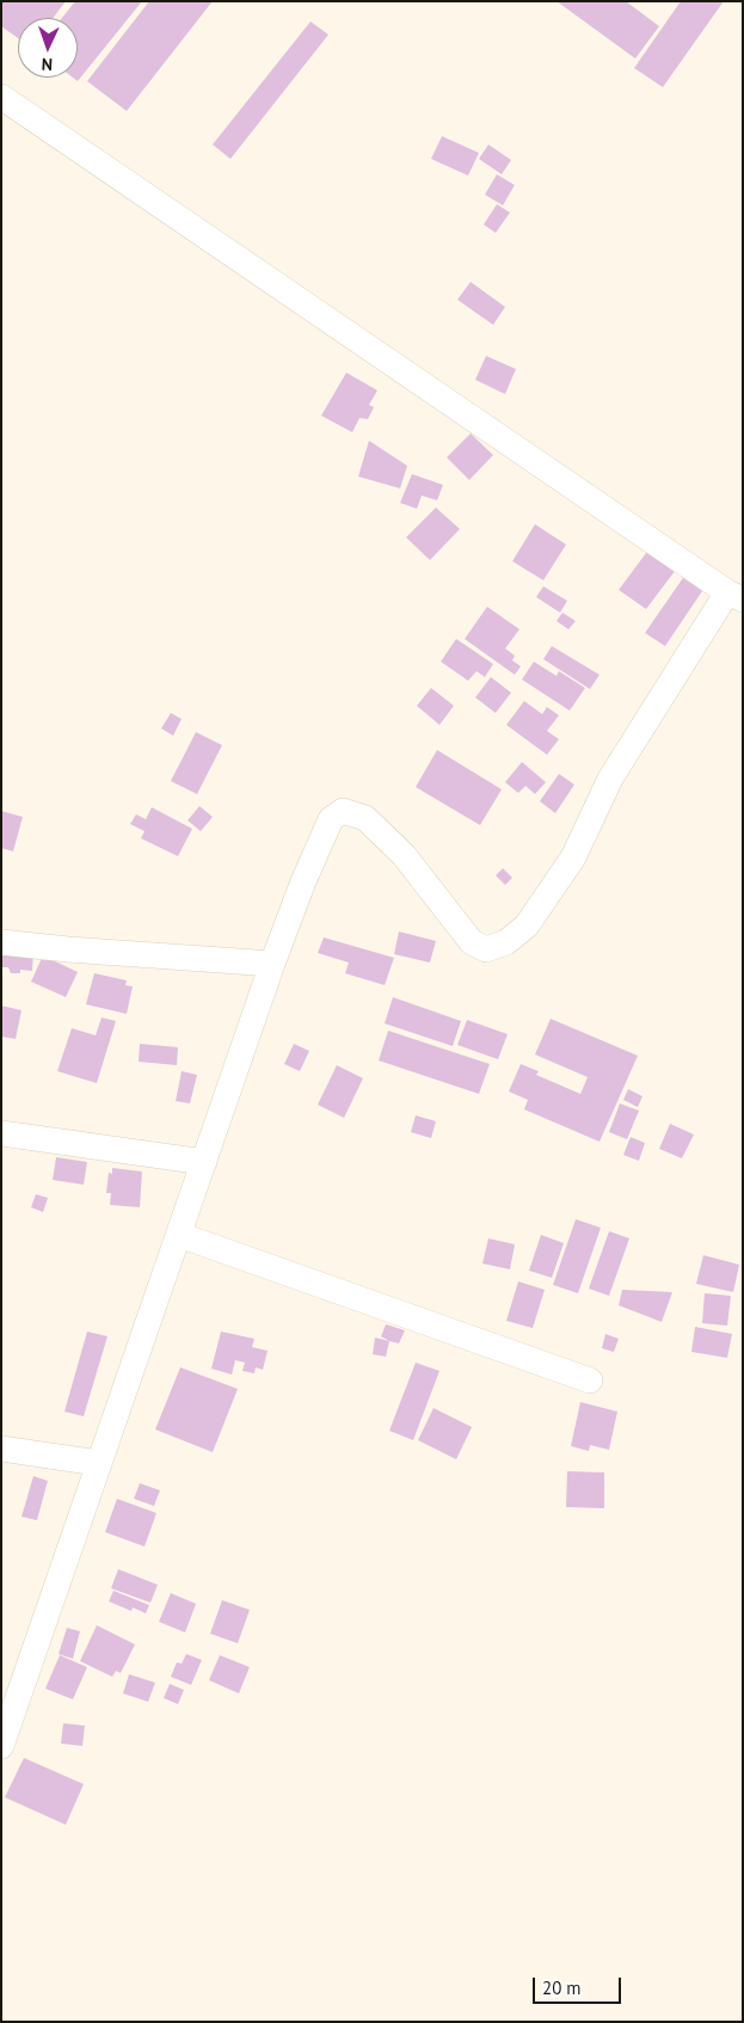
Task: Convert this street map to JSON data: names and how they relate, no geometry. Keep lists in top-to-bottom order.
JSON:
{
  "scale_bar": "20 m",
  "north": "bottom"
}
